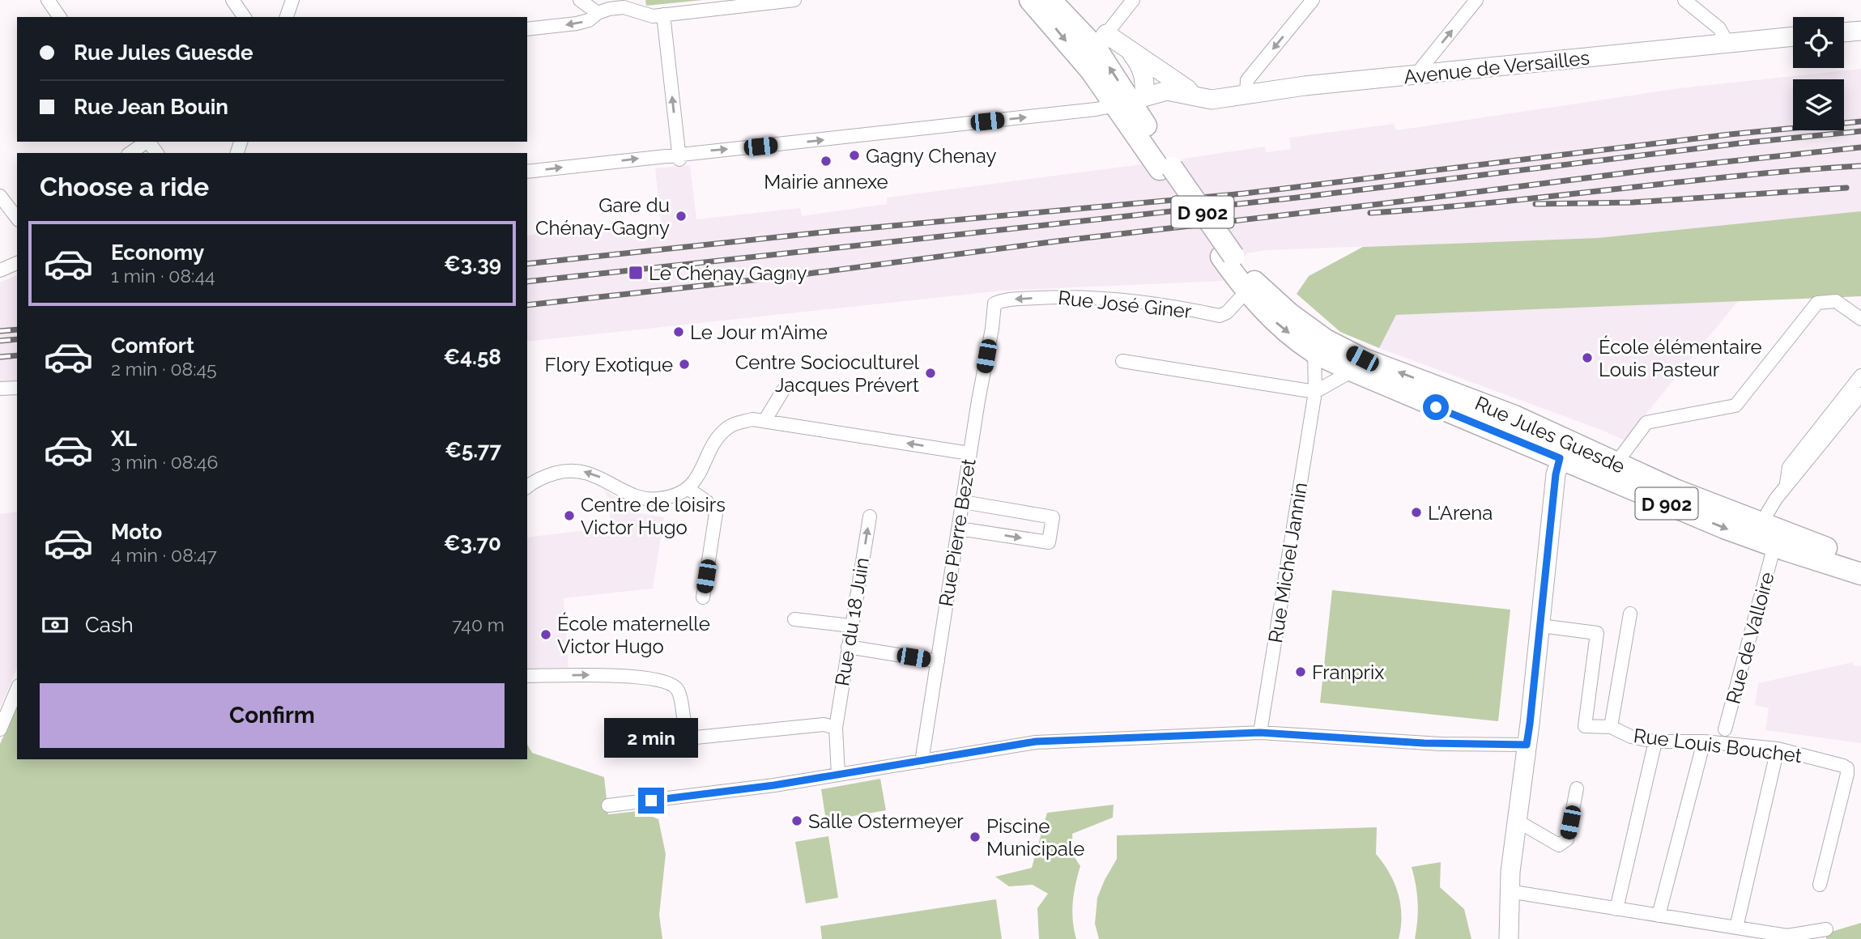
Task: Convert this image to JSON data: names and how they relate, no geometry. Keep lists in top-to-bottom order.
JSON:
{
  "streets": {
    "main road": ["D 902", "Rue Jules Guesde"],
    "street": [
      "Avenue de Versailles",
      "Rue José Giner",
      "Rue Pierre Bezet",
      "Rue Michel Jannin",
      "Rue du 18 Juin",
      "Rue de Valloire",
      "Rue Louis Bouchet"
    ]
  },
  "crossings": [
    ["Avenue de Versailles", "D 902"],
    ["D 902", "Rue Jules Guesde"],
    ["Rue José Giner", "Rue Jules Guesde"],
    ["Rue José Giner", "Rue Pierre Bezet"],
    ["Rue Jules Guesde", "Rue Michel Jannin"],
    ["Rue Jules Guesde", "Rue de Valloire"]
  ],
  "one_way": ["Rue du 18 Juin"],
  "places": {
    "other": [
      "Gagny Chenay",
      "Mairie annexe",
      "Gare du Chénay-Gagny",
      "Le Jour m'Aime",
      "École élémentaire Louis Pasteur",
      "Flory Exotique",
      "Centre Socioculturel Jacques Prévert",
      "L'Arena",
      "Centre de loisirs Victor Hugo",
      "École maternelle Victor Hugo",
      "Franprix",
      "Salle Ostermeyer",
      "Piscine Municipale"
    ],
    "transit": ["Le Chénay Gagny"]
  },
  "page": {
    "banner": ["Rue Jules Guesde", "Rue Jean Bouin"],
    "heading": "Choose a ride",
    "list": [
      {
        "name": "Economy",
        "note": "1 min · 08:44",
        "value": "€3.39"
      },
      {
        "name": "Comfort",
        "note": "2 min · 08:45",
        "value": "€4.58"
      },
      {
        "name": "XL",
        "note": "3 min · 08:46",
        "value": "€5.77"
      },
      {
        "name": "Moto",
        "note": "4 min · 08:47",
        "value": "€3.70"
      }
    ],
    "pay": ["Cash", "740 m"],
    "buttons": "Confirm",
    "bubble": "2 min"
  }
}
